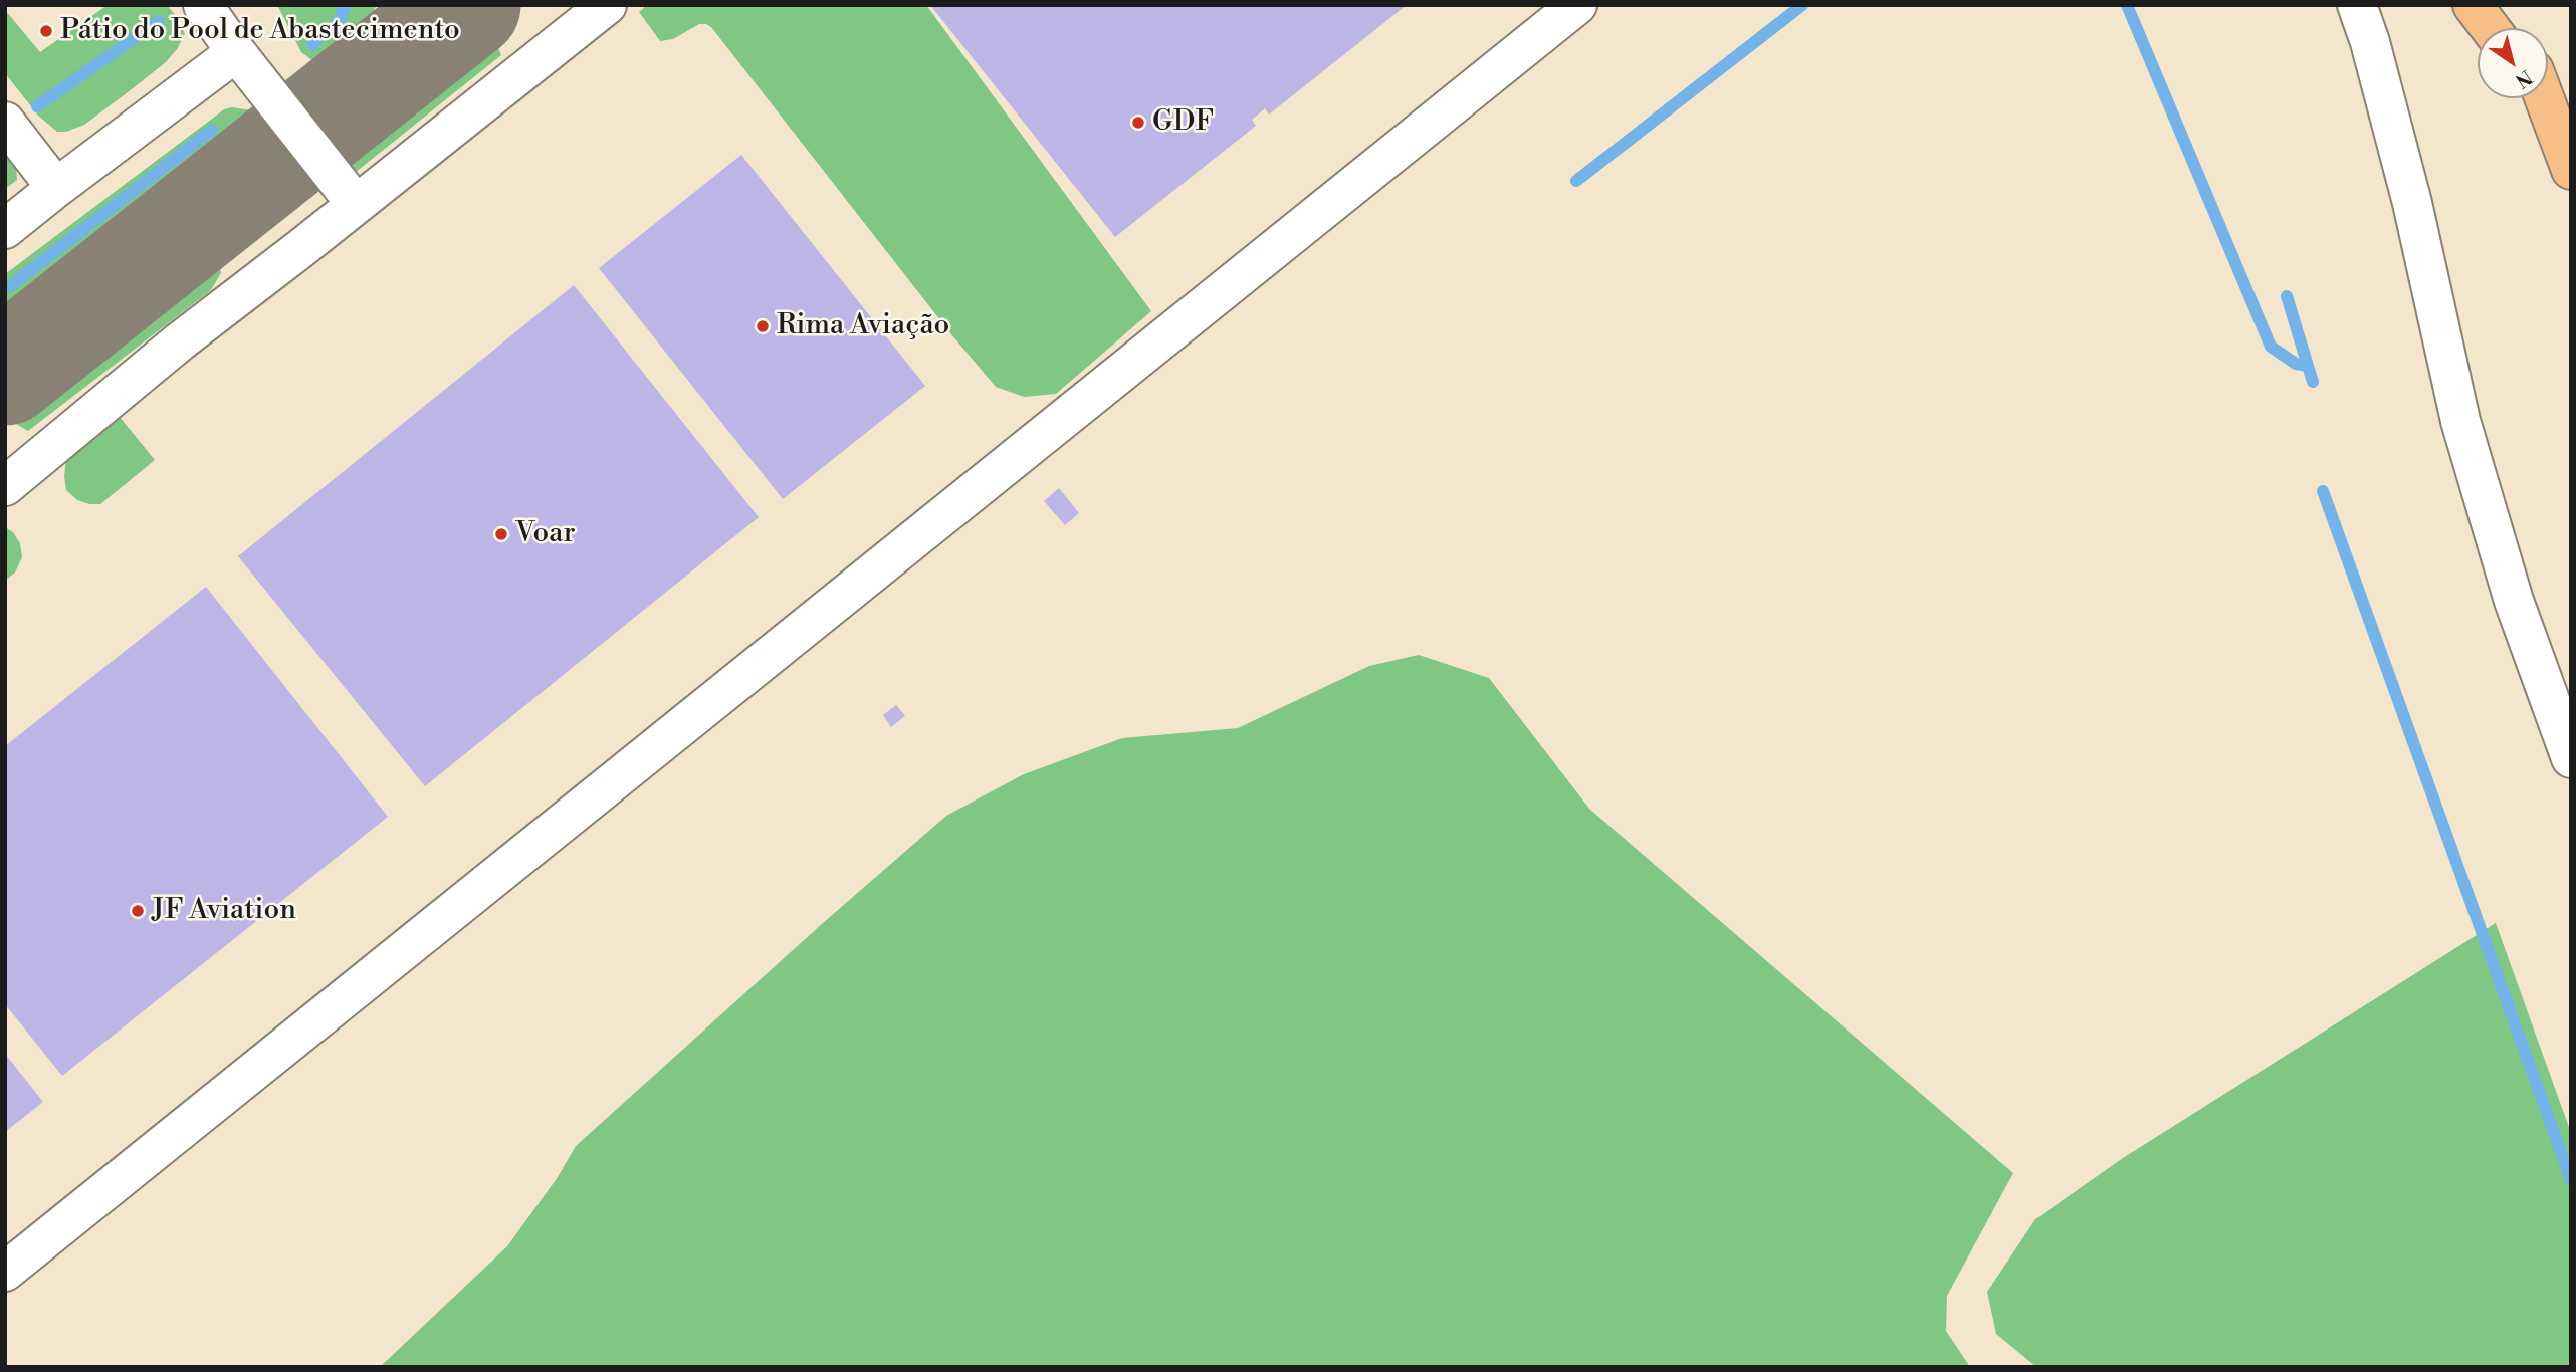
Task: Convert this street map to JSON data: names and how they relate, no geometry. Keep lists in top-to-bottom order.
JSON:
{
  "places": [
    "Pátio do Pool de Abastecimento",
    "GDF",
    "Rima Aviação",
    "Voar",
    "JF Aviation"
  ],
  "north": "bottom right"
}
